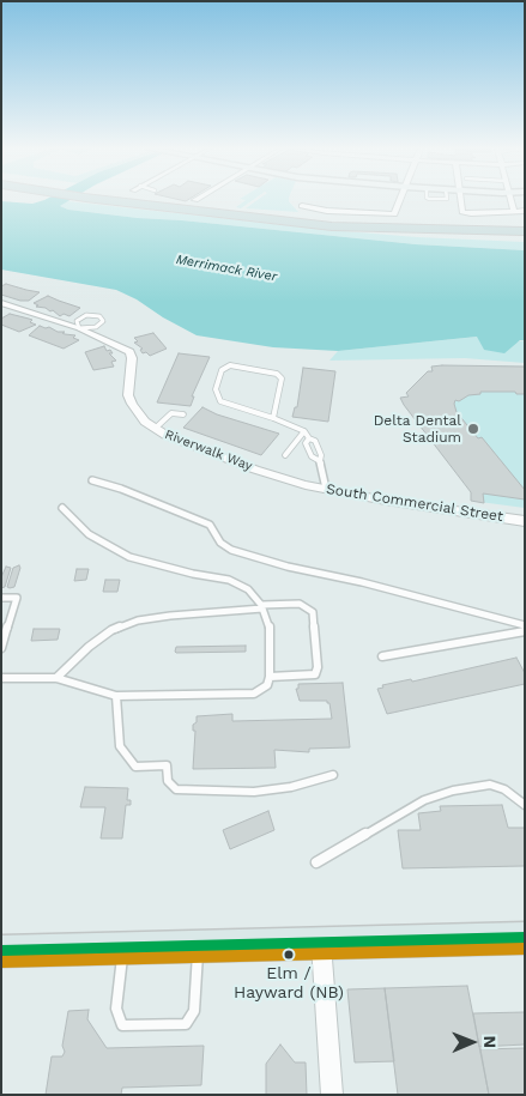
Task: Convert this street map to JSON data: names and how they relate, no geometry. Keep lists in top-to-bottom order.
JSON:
{
  "streets": {
    "street": ["Riverwalk Way", "South Commercial Street"]
  },
  "crossings": [
    ["Riverwalk Way", "South Commercial Street"]
  ],
  "water": ["Merrimack River"],
  "places": ["Delta Dental Stadium", "Elm / Hayward (NB)"],
  "north": "right"
}
